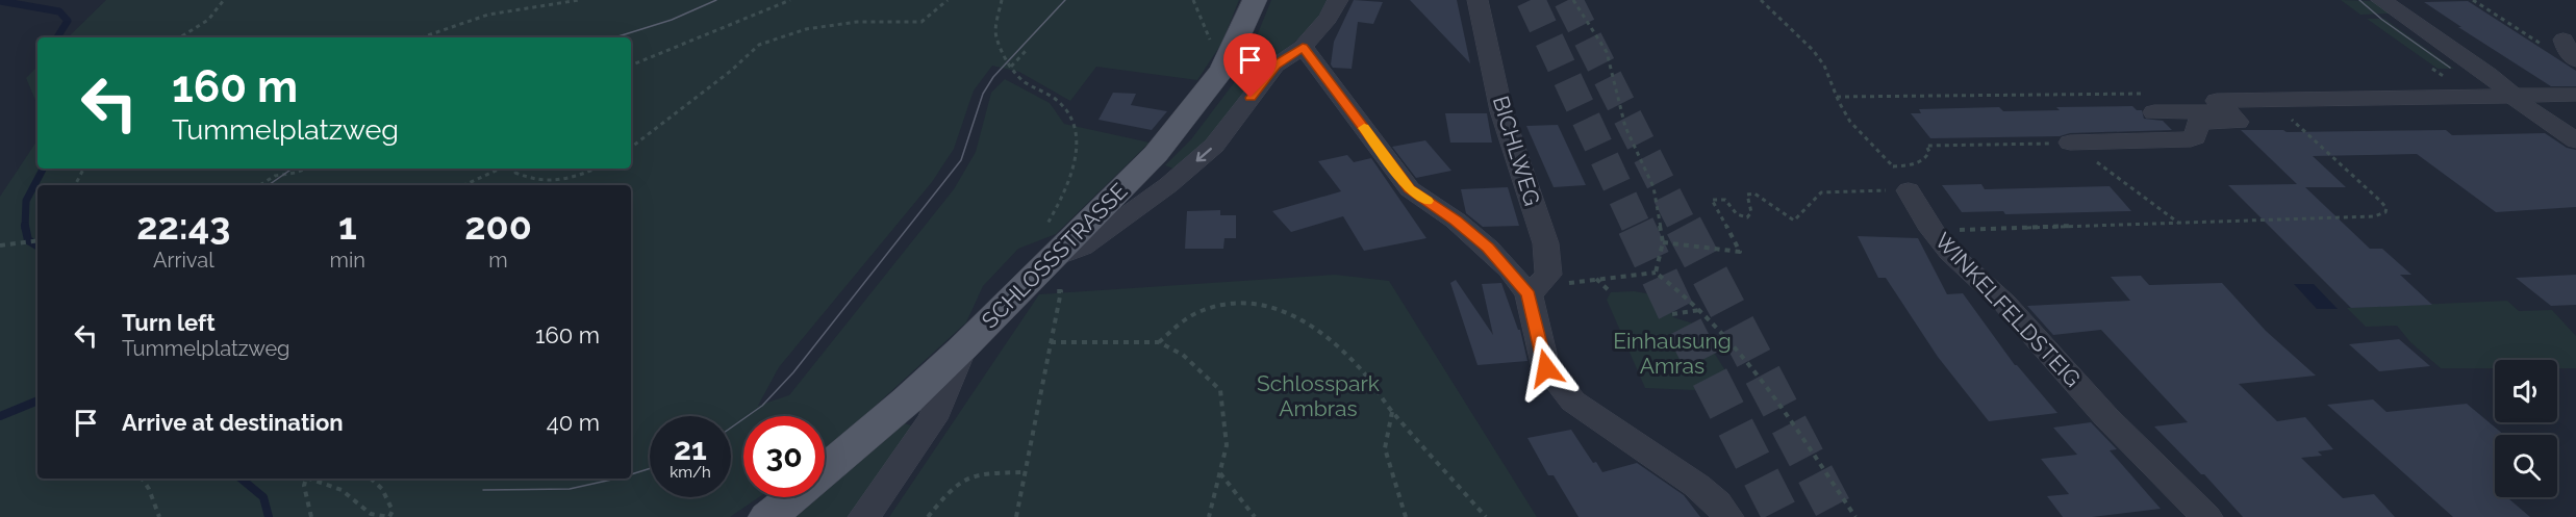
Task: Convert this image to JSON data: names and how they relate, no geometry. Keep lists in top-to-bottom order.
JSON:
{
  "streets": {
    "main road": ["SCHLOSSSTRASSE"],
    "street": ["BICHLWEG", "WINKELFELDSTEIG"]
  },
  "parks": ["Einhausung Amras", "Schlosspark Ambras"],
  "page": {
    "turn": ["160 m", "Tummelplatzweg"],
    "eta": [
      "22:43",
      "Arrival",
      "1",
      "min",
      "200",
      "m"
    ],
    "list": [
      {
        "name": "Turn left",
        "note": "Tummelplatzweg",
        "value": "160 m"
      },
      {
        "name": "Arrive at destination",
        "value": "40 m"
      }
    ],
    "speed": "21 km/h",
    "limit": "30"
  }
}
